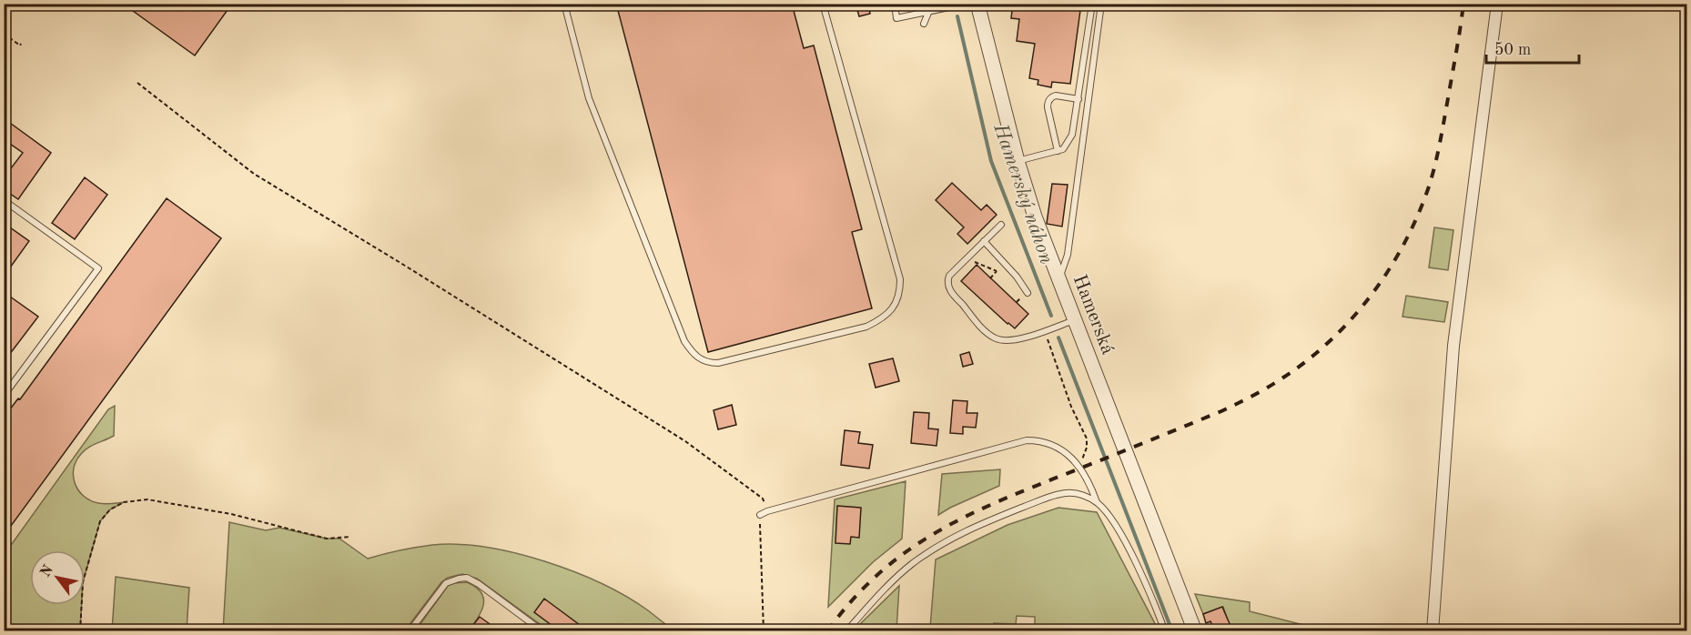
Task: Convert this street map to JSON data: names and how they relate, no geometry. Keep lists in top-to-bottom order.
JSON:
{
  "streets": {
    "street": ["Hamerská"]
  },
  "water": ["Hamerský náhon"],
  "scale_bar": "50 m",
  "north": "top left"
}
